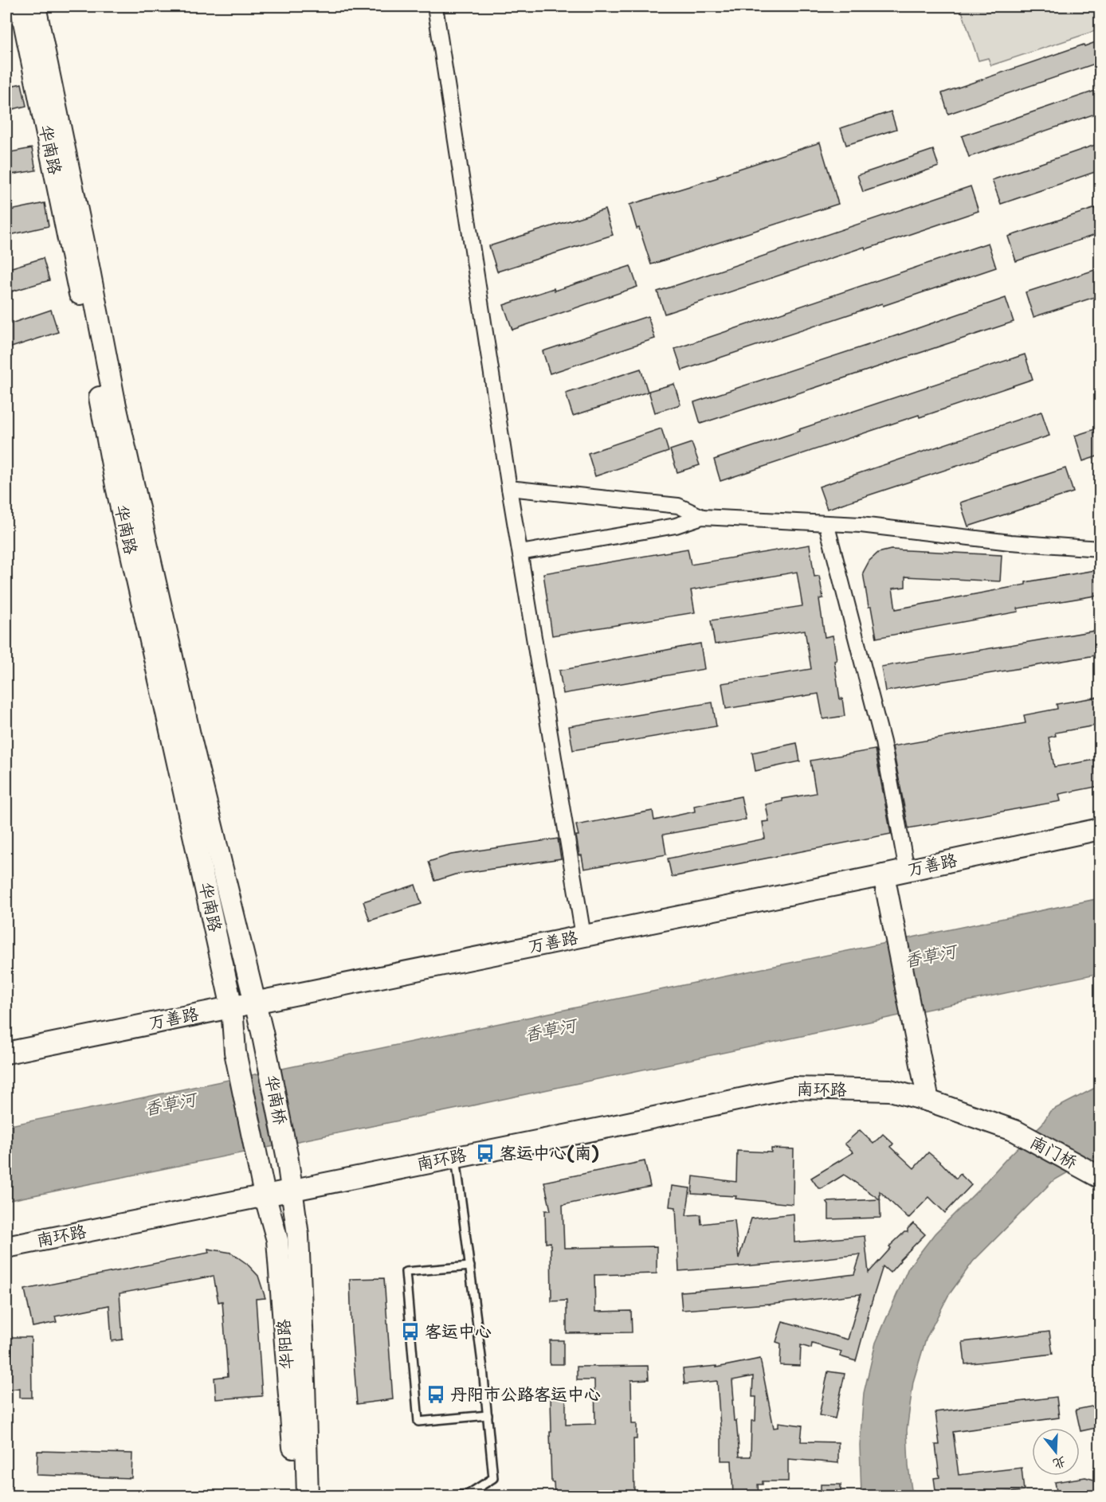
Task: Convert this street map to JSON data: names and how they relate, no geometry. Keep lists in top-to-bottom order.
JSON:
{
  "streets": {
    "main road": [
      "华南路",
      "万善路",
      "南环路",
      "华南桥",
      "南门桥",
      "华阳路"
    ]
  },
  "crossings": [
    ["华南路", "万善路"],
    ["华南路", "华南桥"],
    ["南环路", "华南桥"],
    ["南环路", "南门桥"],
    ["南环路", "华阳路"],
    ["华南桥", "华阳路"]
  ],
  "water": ["香草河"],
  "places": {
    "bus stop": ["客运中心(南)", "客运中心", "丹阳市公路客运中心"]
  },
  "north": "bottom"
}
